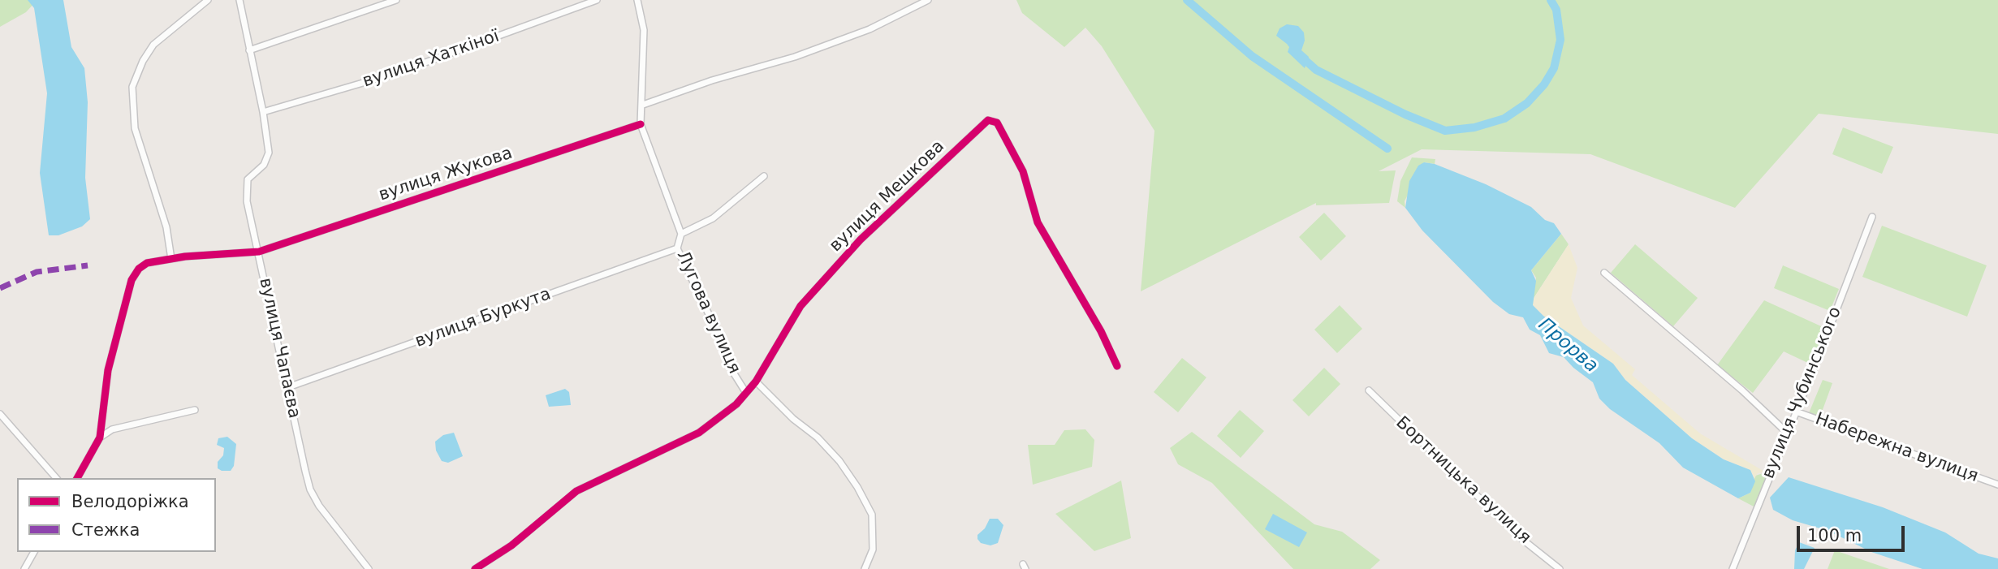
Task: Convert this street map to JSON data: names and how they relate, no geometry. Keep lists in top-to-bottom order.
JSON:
{
  "streets": {
    "street": [
      "вулиця Хаткіної",
      "вулиця Жукова",
      "вулиця Мешкова",
      "Лугова вулиця",
      "вулиця Буркута",
      "вулиця Чапаєва",
      "вулиця Чубинського",
      "Набережна вулиця",
      "Бортницька вулиця"
    ]
  },
  "crossings": [
    ["вулиця Хаткіної", "вулиця Чапаєва"],
    ["вулиця Жукова", "Лугова вулиця"],
    ["вулиця Жукова", "вулиця Чапаєва"],
    ["вулиця Мешкова", "Лугова вулиця"],
    ["Лугова вулиця", "вулиця Буркута"],
    ["вулиця Буркута", "вулиця Чапаєва"],
    ["вулиця Чубинського", "Набережна вулиця"]
  ],
  "water": ["Прорва"],
  "legend": ["Велодоріжка", "Стежка"],
  "scale_bar": "100 m"
}
